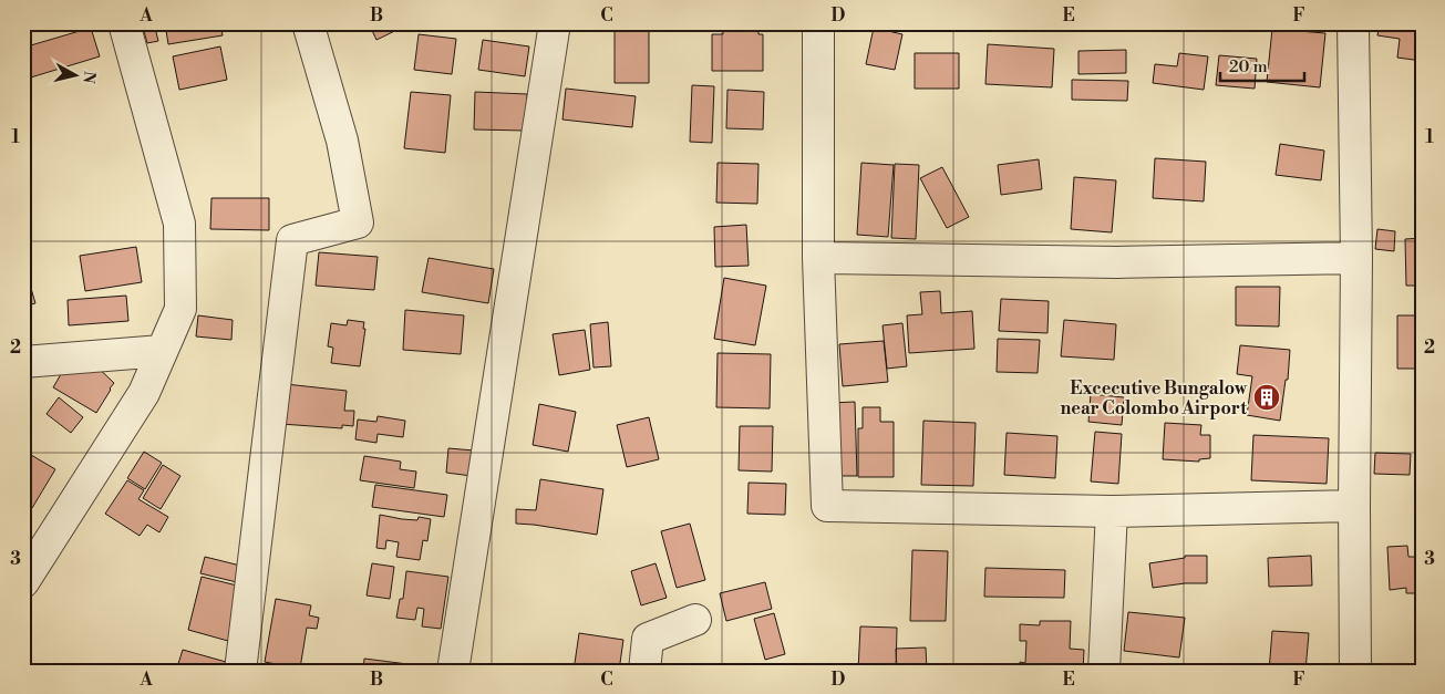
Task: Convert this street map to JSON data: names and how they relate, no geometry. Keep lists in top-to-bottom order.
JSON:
{
  "places": {
    "building": ["Excecutive Bungalow near Colombo Airport"]
  },
  "scale_bar": "20 m",
  "north": "right",
  "grid": {
    "columns": [
      "A",
      "B",
      "C",
      "D",
      "E",
      "F"
    ],
    "rows": ["1", "2", "3"]
  }
}
